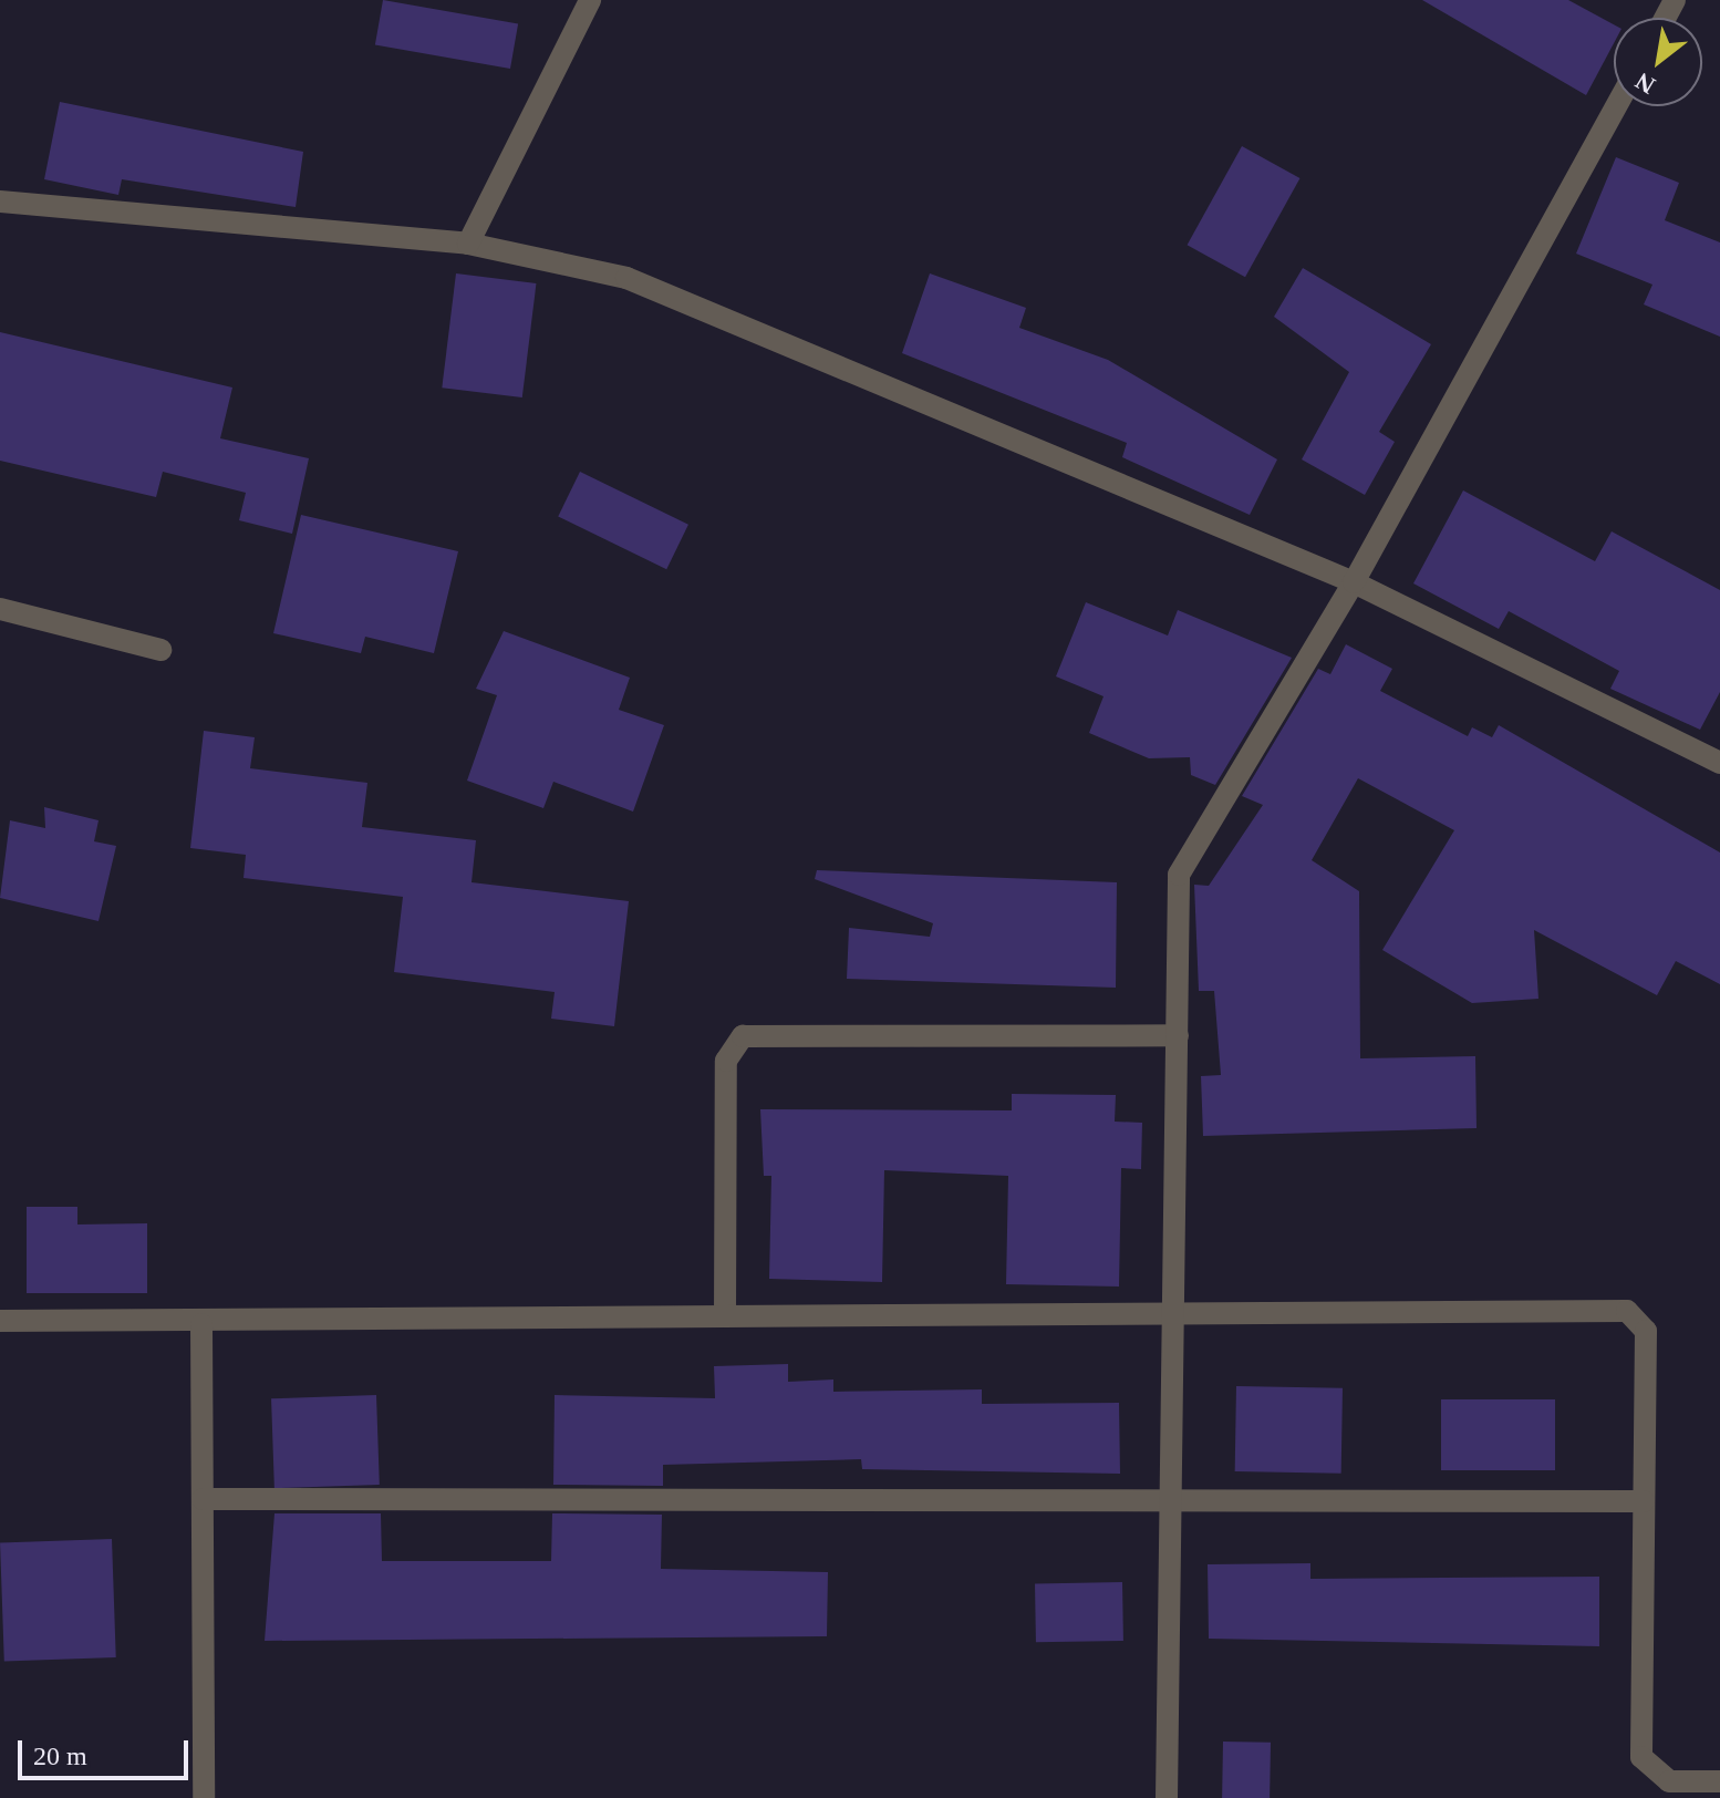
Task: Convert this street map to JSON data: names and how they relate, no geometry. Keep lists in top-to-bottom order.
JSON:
{
  "scale_bar": "20 m",
  "north": "bottom left"
}
